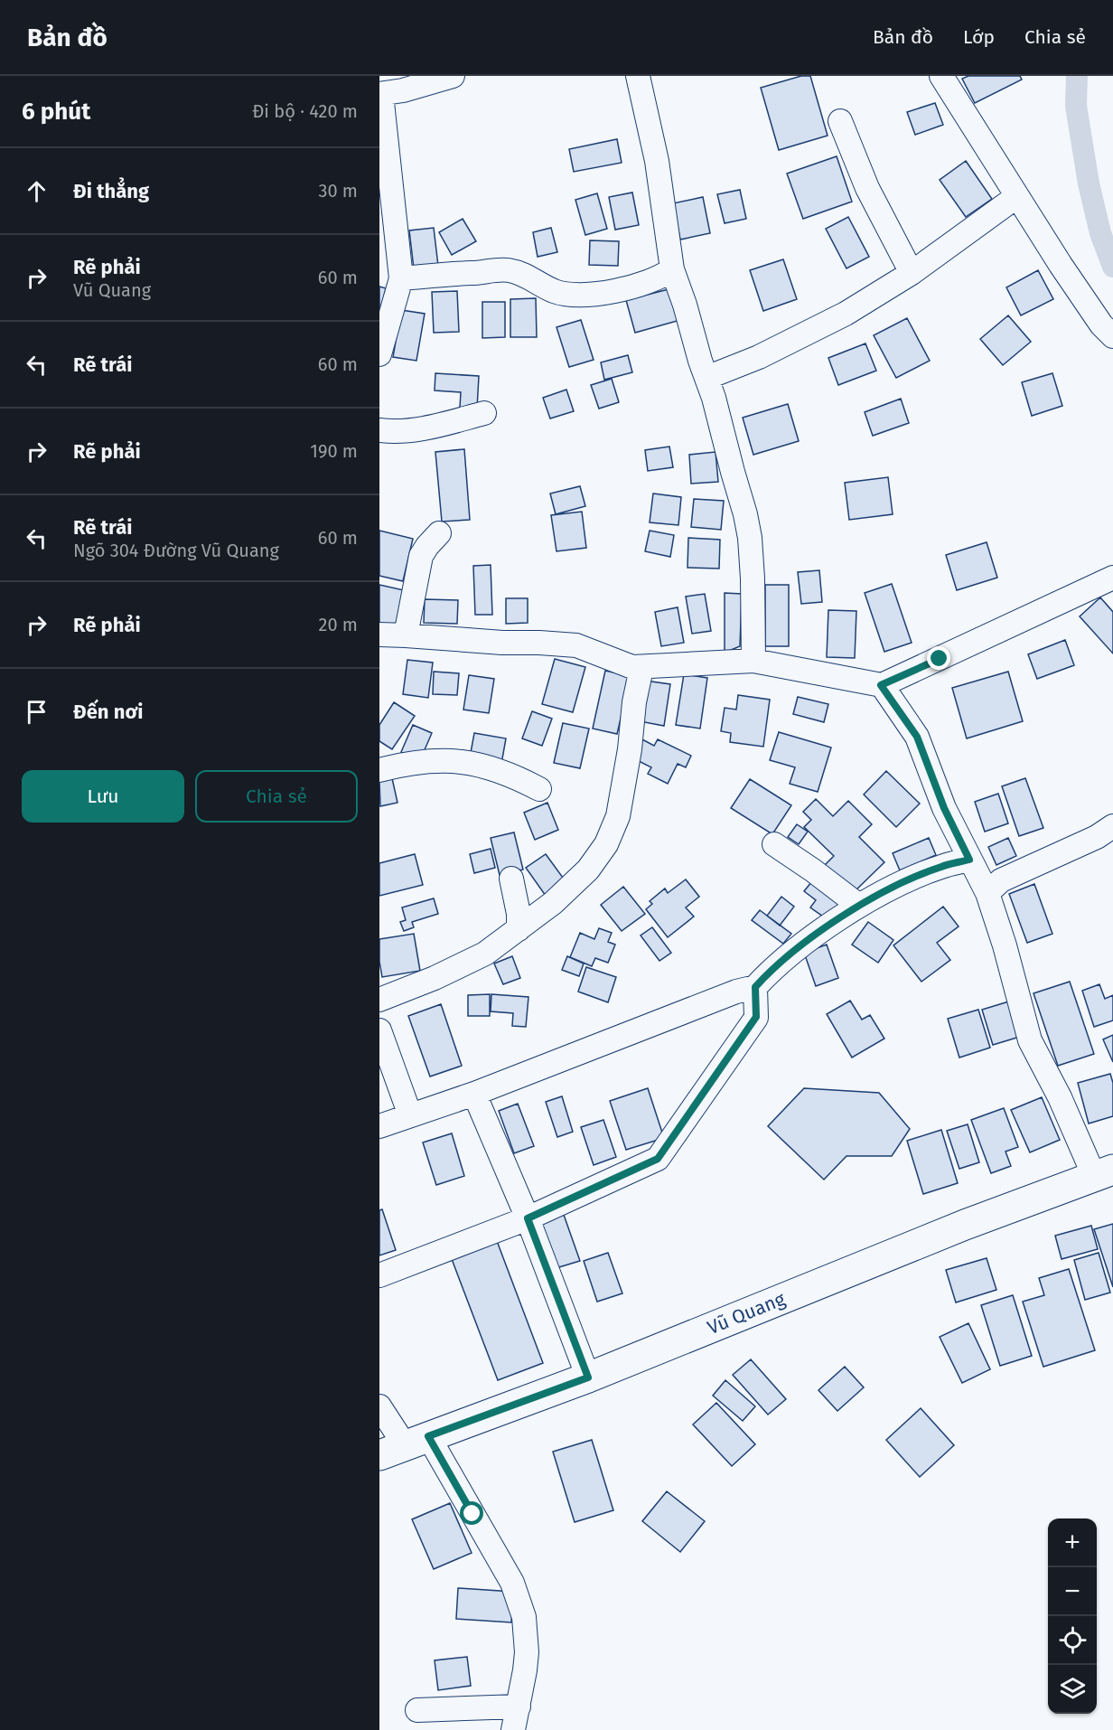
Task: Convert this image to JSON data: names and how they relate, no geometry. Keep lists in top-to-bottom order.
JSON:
{
  "streets": {
    "main road": ["Vũ Quang"]
  },
  "page": {
    "header": "Bản đồ",
    "nav": ["Bản đồ", "Lớp", "Chia sẻ"],
    "heading": ["6 phút", "Đi bộ · 420 m"],
    "list": [
      ["Đi thẳng", "30 m"],
      ["Rẽ phải", "Vũ Quang", "60 m"],
      ["Rẽ trái", "60 m"],
      ["Rẽ phải", "190 m"],
      ["Rẽ trái", "Ngõ 304 Đường Vũ Quang", "60 m"],
      ["Rẽ phải", "20 m"],
      "Đến nơi"
    ],
    "buttons": ["Lưu", "Chia sẻ"],
    "map_buttons": ["+", "−"]
  }
}
